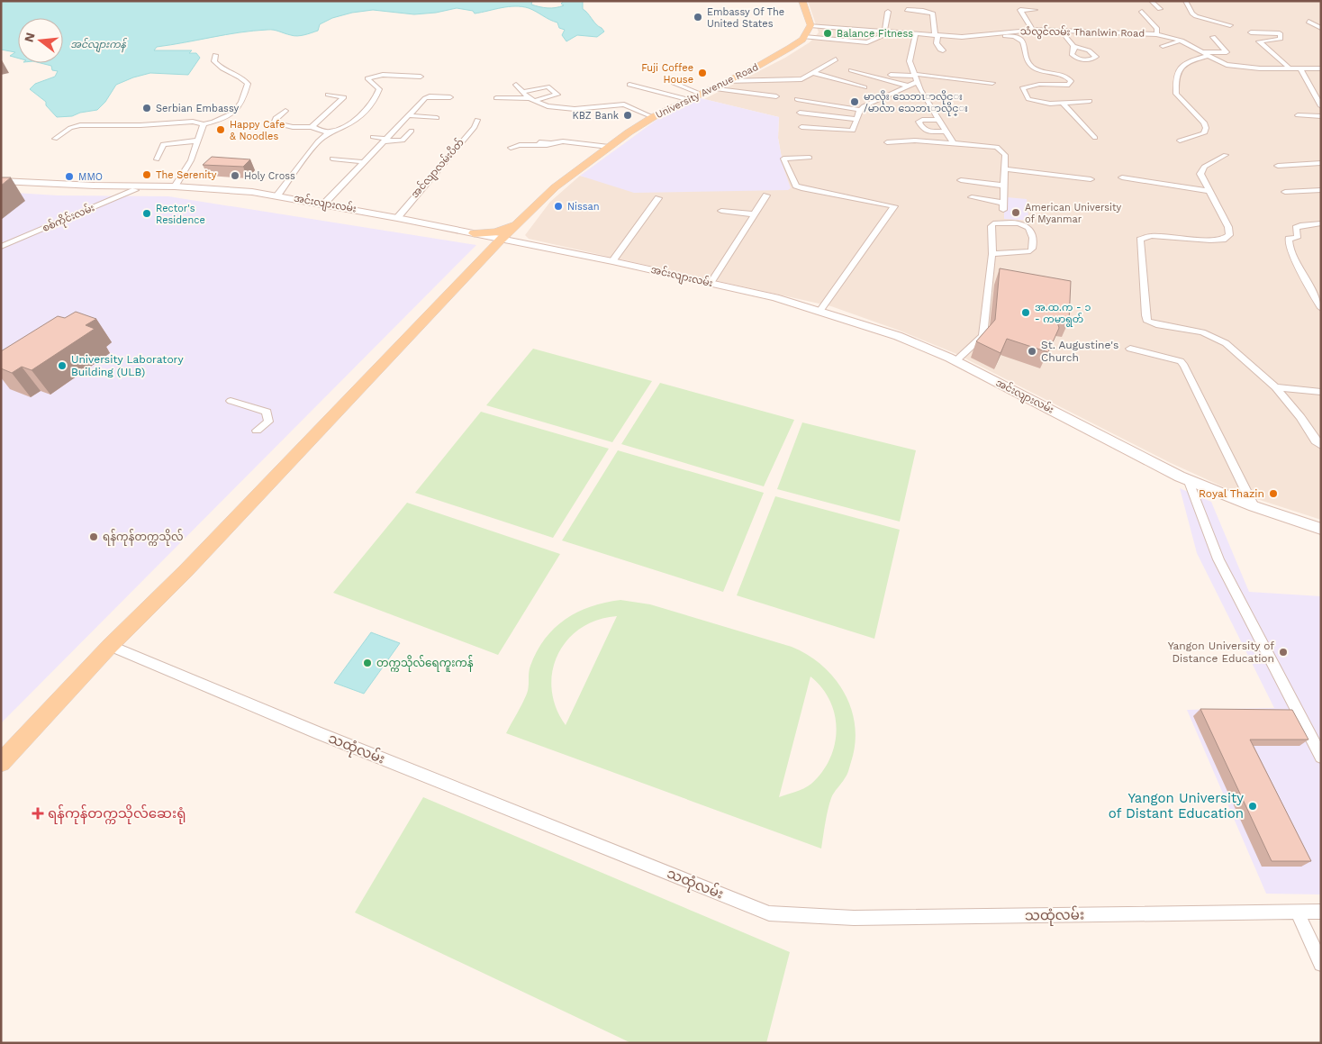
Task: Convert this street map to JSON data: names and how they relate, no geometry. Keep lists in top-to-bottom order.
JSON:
{
  "streets": {
    "main road": ["University Avenue Road", "အင်းလျားလမ်း"],
    "street": [
      "သံလွင်လမ်း Thanlwin Road",
      "အင်လျာလမ်းပိတ်",
      "စစ်ကိုင်းလမ်း",
      "သထုံလမ်း"
    ]
  },
  "crossings": [
    ["သံလွင်လမ်း Thanlwin Road", "University Avenue Road"],
    ["University Avenue Road", "အင်းလျားလမ်း"],
    ["University Avenue Road", "သထုံလမ်း"],
    ["အင်လျာလမ်းပိတ်", "အင်းလျားလမ်း"]
  ],
  "water": ["အင်လျားကန်"],
  "places": {
    "other": [
      "Embassy Of The United States",
      "Balance Fitness",
      "Fuji Coffee House",
      "မာလိုး သေဘၤာလိုင္း /မာလာ သေဘၤာလိုင္း",
      "Serbian Embassy",
      "KBZ Bank",
      "Happy Cafe & Noodles",
      "The Serenity",
      "Holy Cross",
      "MMO",
      "Nissan",
      "American University of Myanmar",
      "Rector's Residence",
      "အ.ထ.က - ၁ - ကမာရွတ်",
      "St. Augustine's Church",
      "University Laboratory Building (ULB)",
      "Royal Thazin",
      "ရန်ကုန်တက္ကသိုလ်",
      "Yangon University of Distance Education",
      "တက္ကသိုလ်ရေကူးကန်",
      "Yangon University of Distant Education"
    ],
    "health": ["ရန်ကုန်တက္ကသိုလ်ဆေးရုံ"]
  },
  "north": "left"
}
